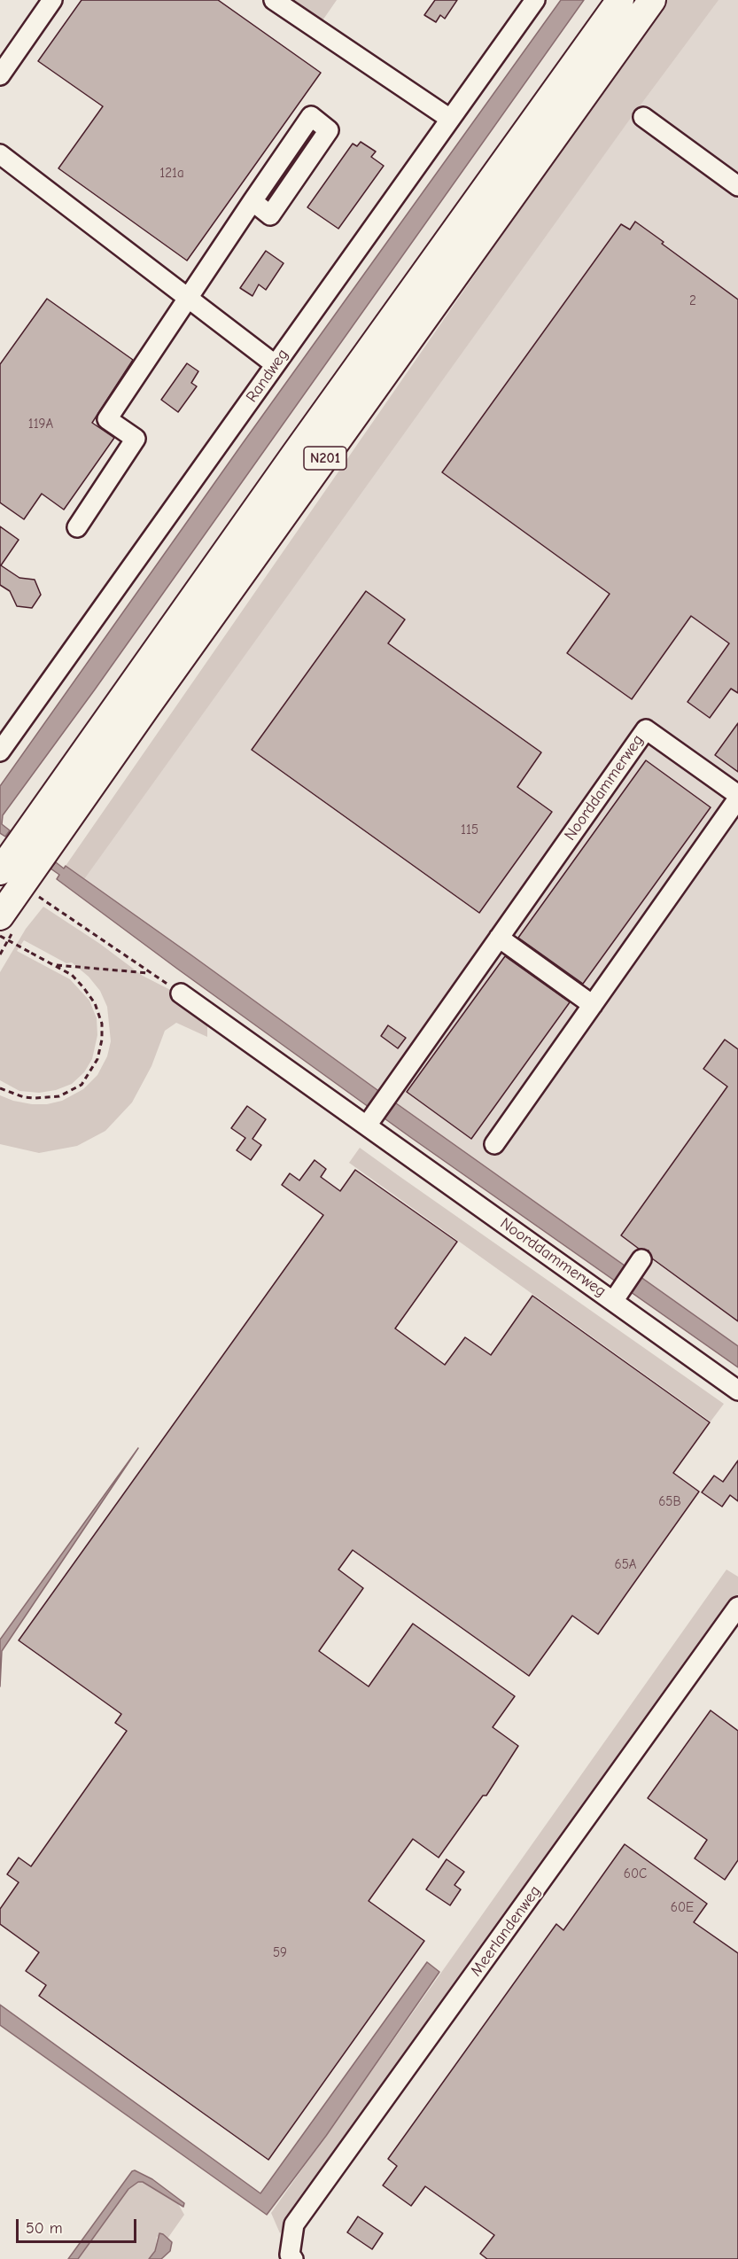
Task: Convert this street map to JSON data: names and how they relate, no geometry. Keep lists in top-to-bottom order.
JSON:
{
  "streets": {
    "highway": ["N201"],
    "street": ["Randweg", "Noorddammerweg", "Meerlandenweg"]
  },
  "house_numbers": [
    "121a",
    "2",
    "119A",
    "115",
    "65B",
    "65A",
    "60C",
    "60E",
    "59"
  ],
  "scale_bar": "50 m"
}
